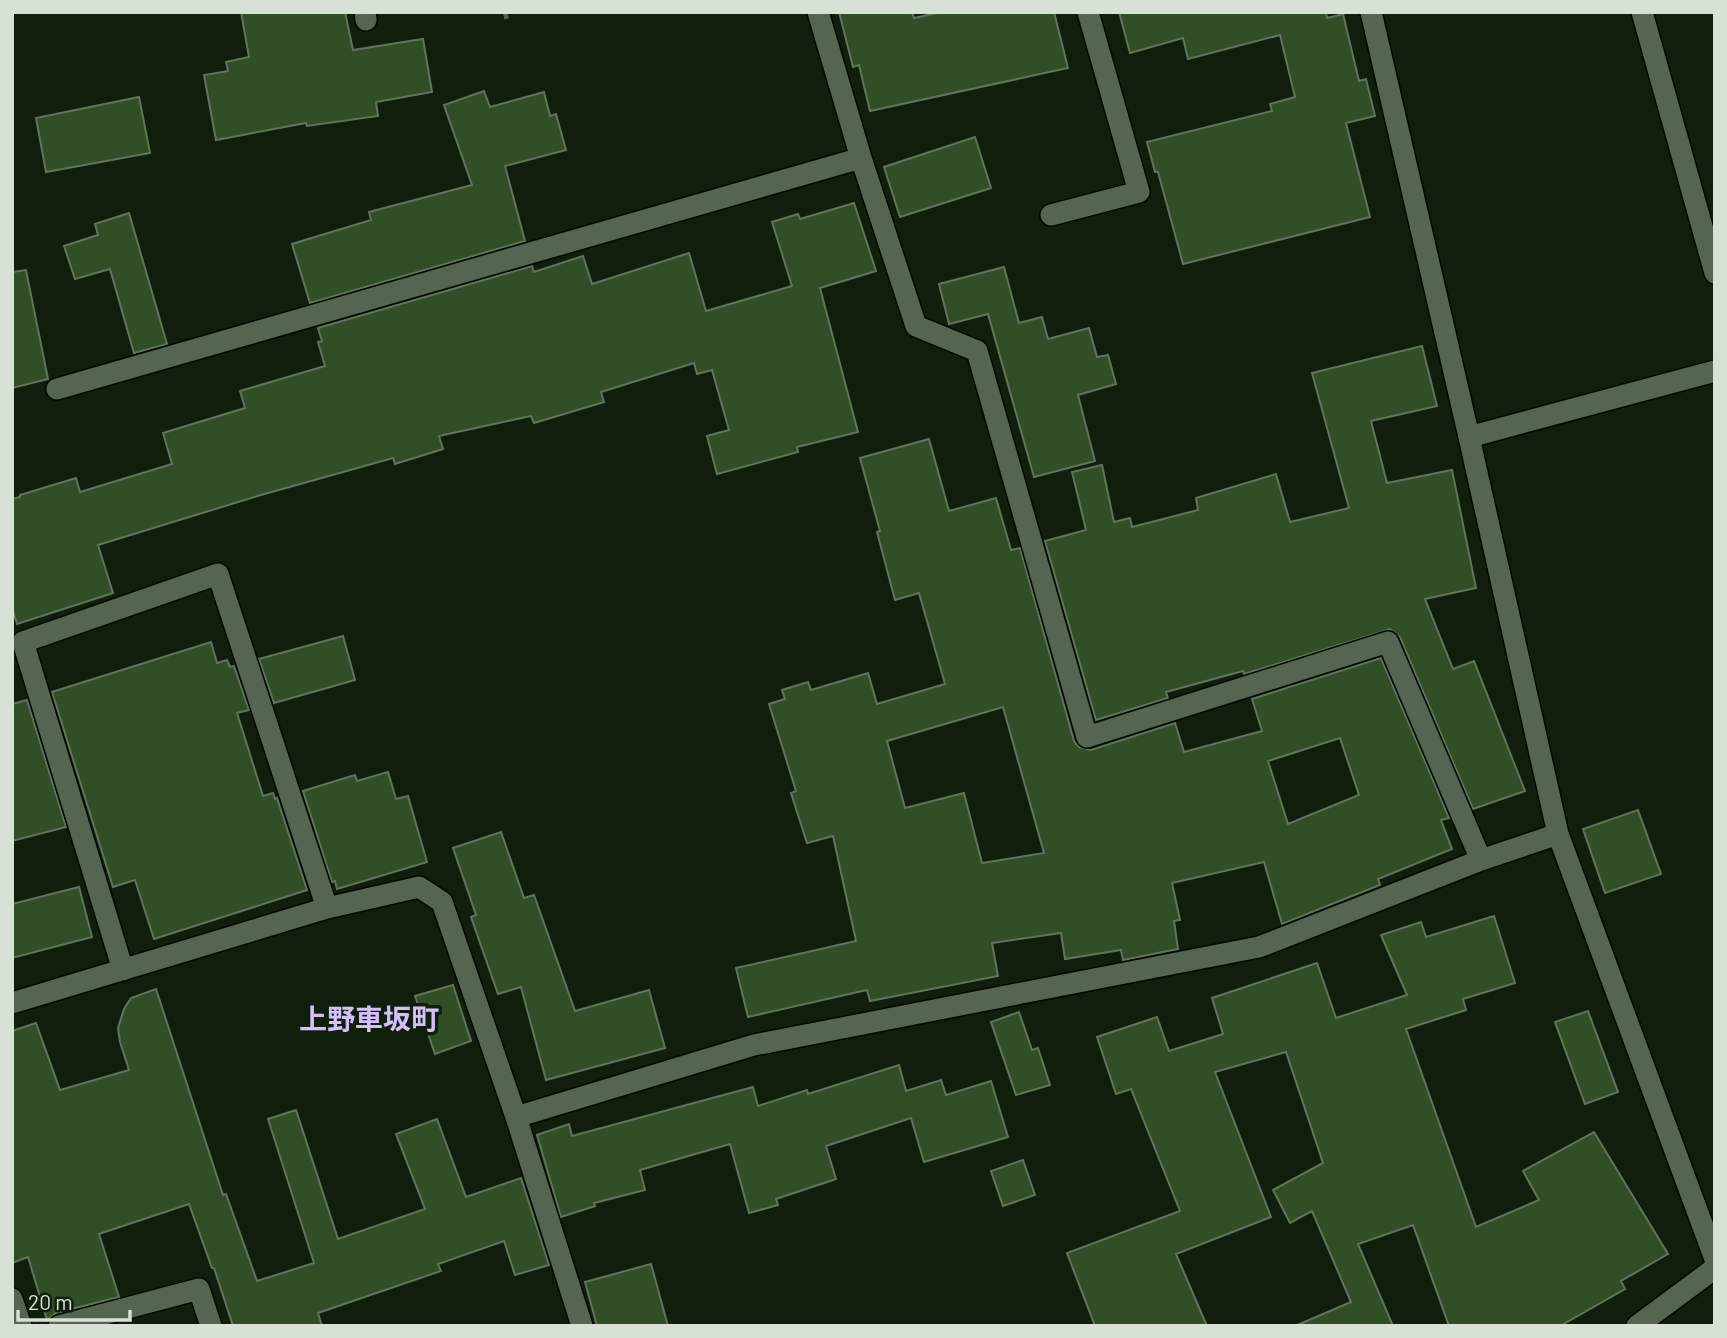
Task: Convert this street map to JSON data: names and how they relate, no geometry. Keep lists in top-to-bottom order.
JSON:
{
  "districts": ["上野車坂町"],
  "scale_bar": "20 m"
}
